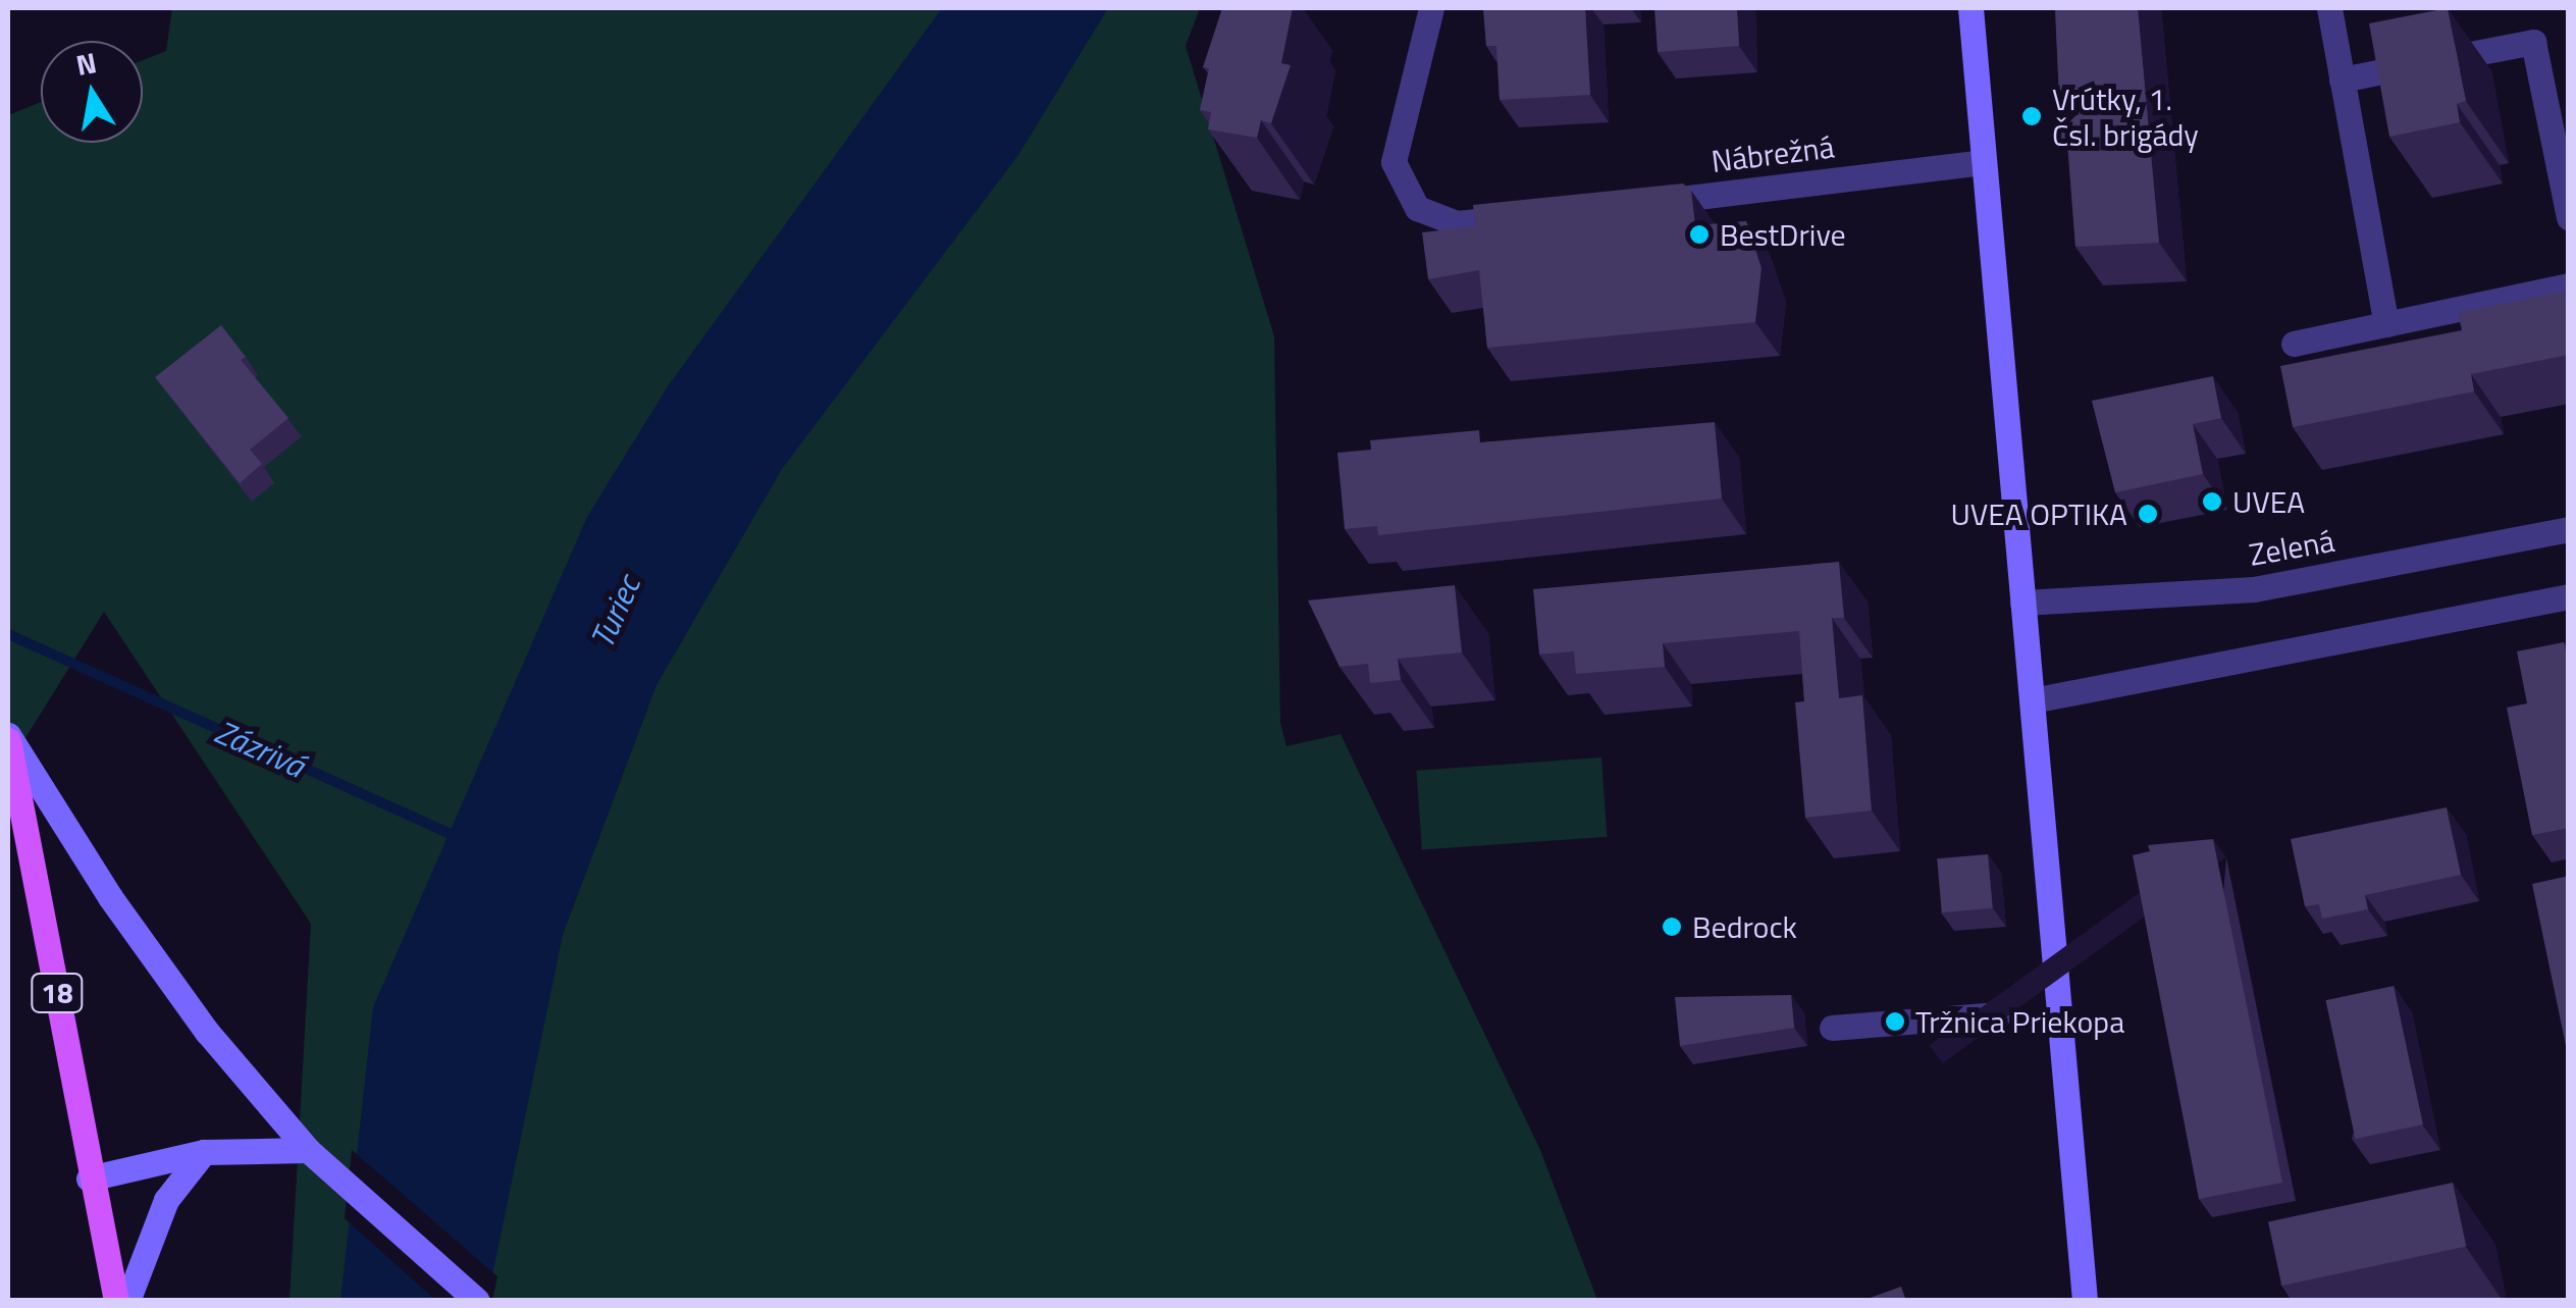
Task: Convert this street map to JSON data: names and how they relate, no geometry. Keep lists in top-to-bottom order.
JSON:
{
  "streets": {
    "main road": ["18"],
    "street": ["Nábrežná", "Zelená"]
  },
  "water": ["Turiec", "Zázrivá"],
  "places": [
    "Vrútky, 1. Čsl. brigády",
    "BestDrive",
    "UVEA",
    "UVEA OPTIKA",
    "Bedrock",
    "Tržnica Priekopa"
  ],
  "north": "top"
}
